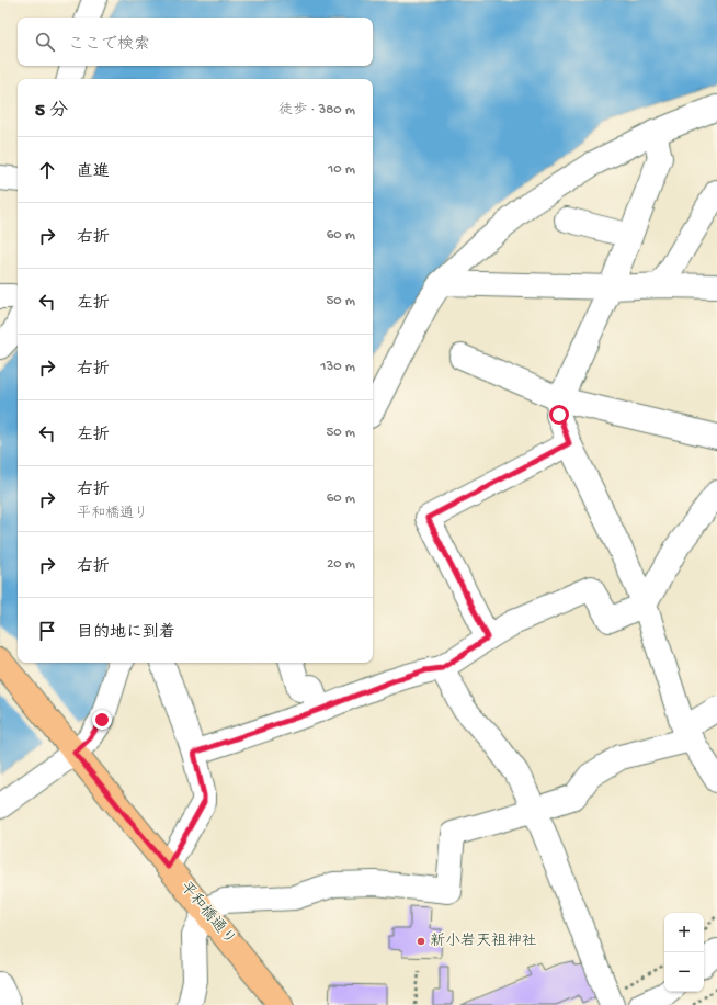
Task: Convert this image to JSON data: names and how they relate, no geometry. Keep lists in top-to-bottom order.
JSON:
{
  "streets": {
    "main road": ["平和橋通り"]
  },
  "places": ["新小岩天祖神社"],
  "page": {
    "search": "ここで検索",
    "heading": ["5 分", "徒歩 · 380 m"],
    "list": [
      ["直進", "10 m"],
      ["右折", "60 m"],
      ["左折", "50 m"],
      ["右折", "130 m"],
      ["左折", "50 m"],
      ["右折", "平和橋通り", "60 m"],
      ["右折", "20 m"],
      "目的地に到着"
    ],
    "map_buttons": ["+", "−"]
  }
}
